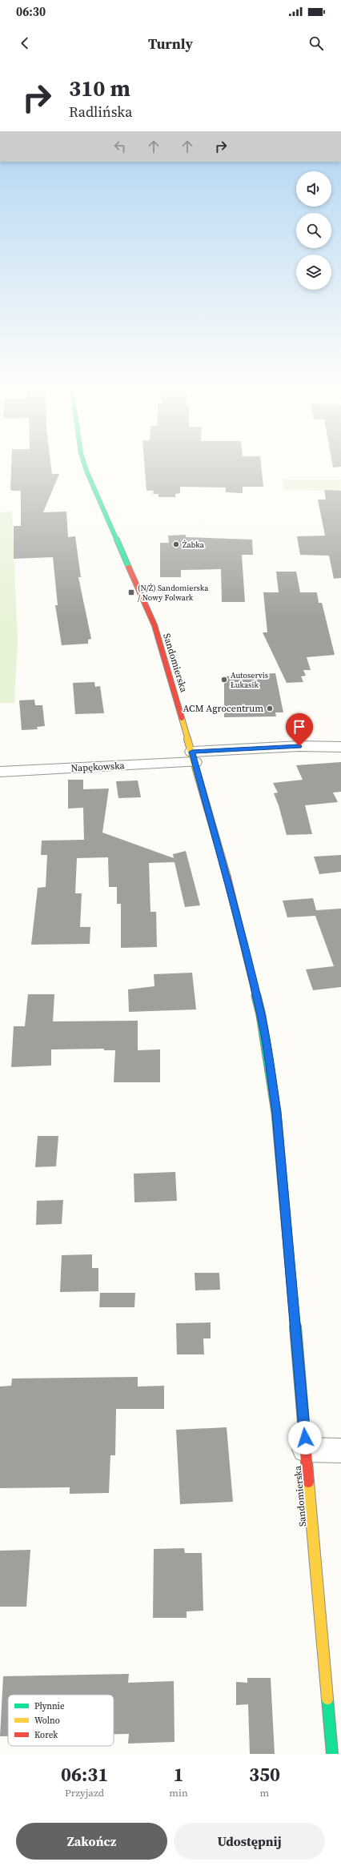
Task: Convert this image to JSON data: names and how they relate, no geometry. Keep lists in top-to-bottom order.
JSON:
{
  "streets": {
    "street": ["Sandomierska", "Napękowska"]
  },
  "crossings": [
    ["Sandomierska", "Napękowska"]
  ],
  "places": {
    "other": ["Żabka", "Autoservis Łukasik", "ACM Agrocentrum"],
    "transit": ["(N/Ż) Sandomierska / Nowy Folwark"]
  },
  "legend": ["Płynnie", "Wolno", "Korek"],
  "page": {
    "status": "06:30",
    "header": "Turnly",
    "turn": ["310 m", "Radlińska"],
    "eta": [
      "06:31",
      "Przyjazd",
      "1",
      "min",
      "350",
      "m"
    ],
    "buttons": ["Zakończ", "Udostępnij"]
  }
}
